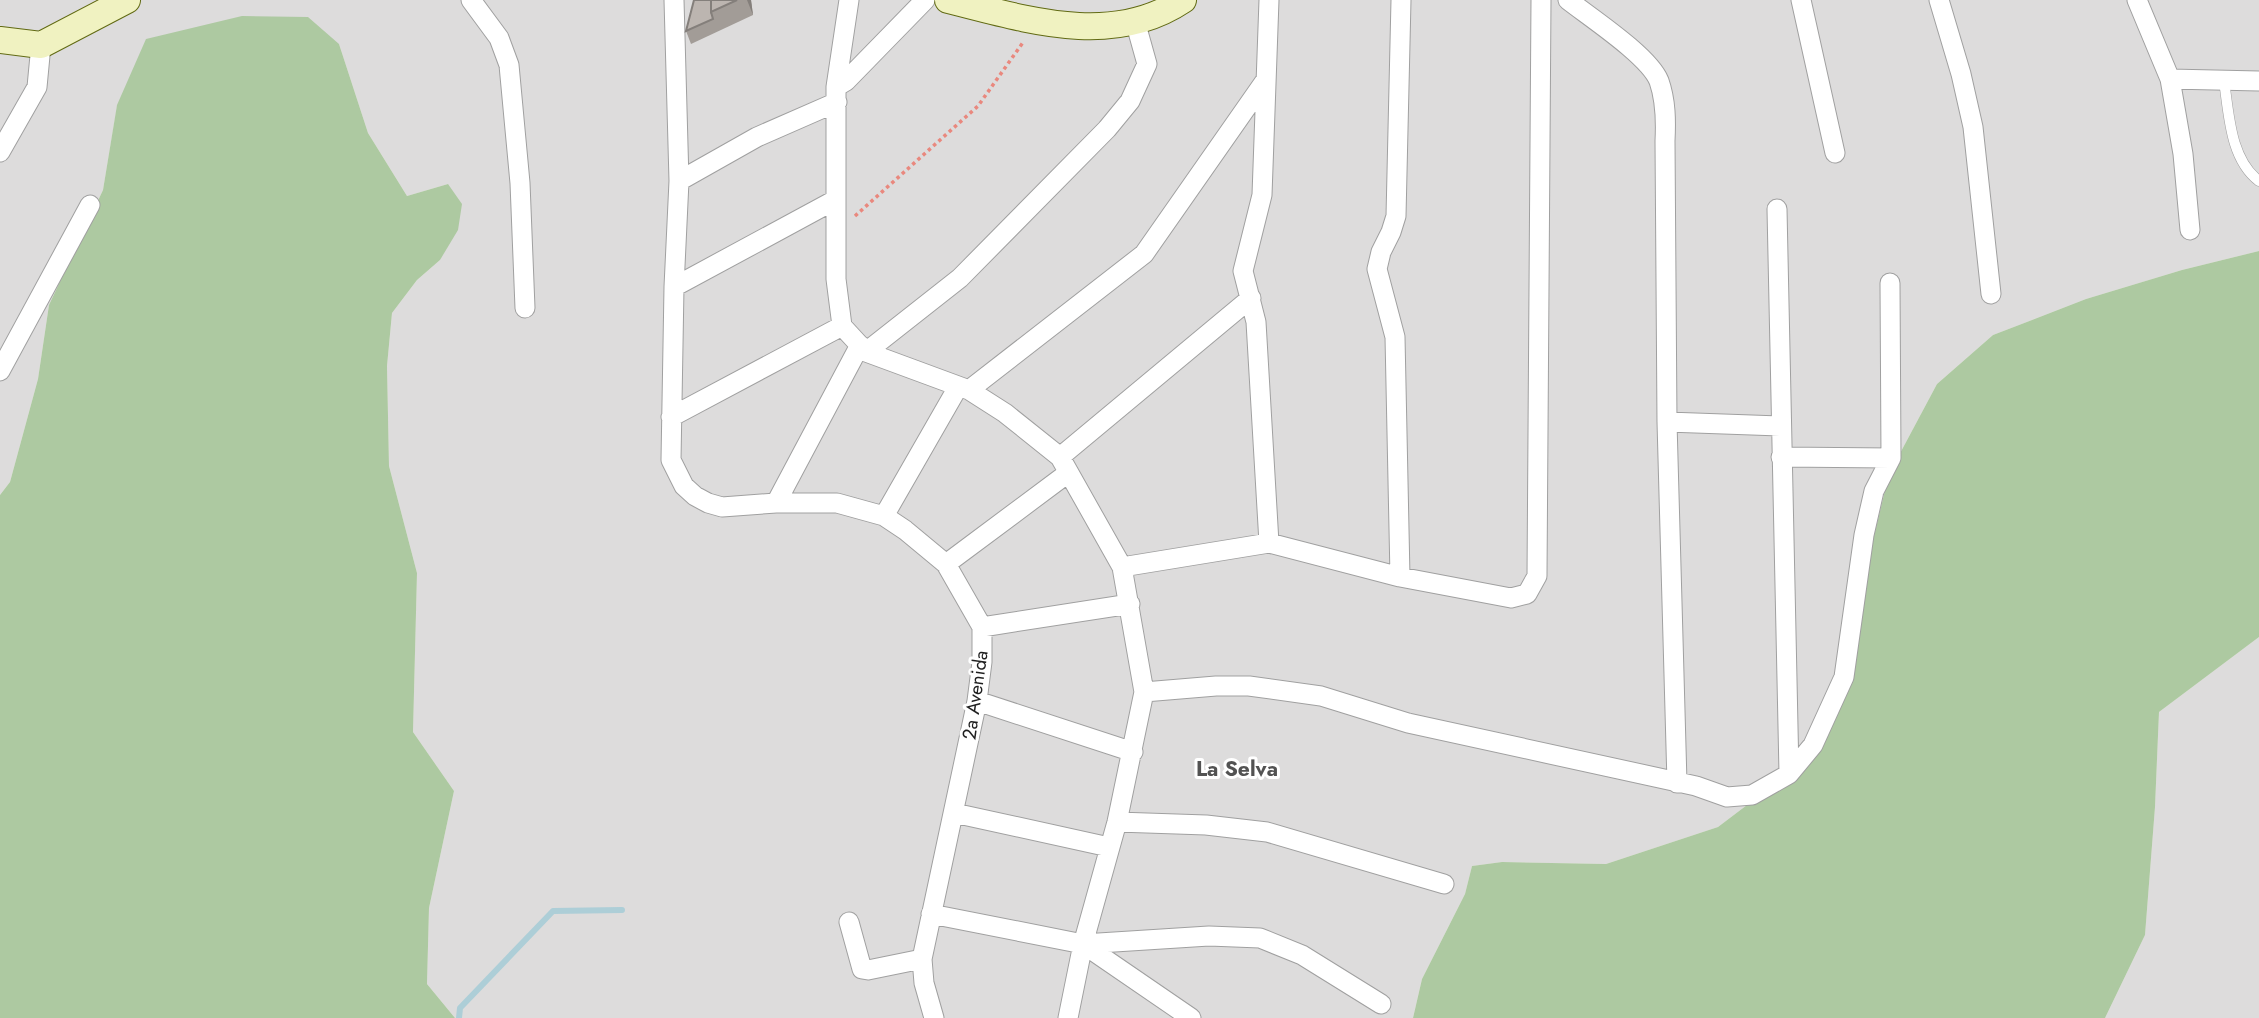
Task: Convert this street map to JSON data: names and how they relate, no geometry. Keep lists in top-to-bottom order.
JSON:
{
  "streets": {
    "street": ["2a Avenida"]
  },
  "districts": ["La Selva"]
}
